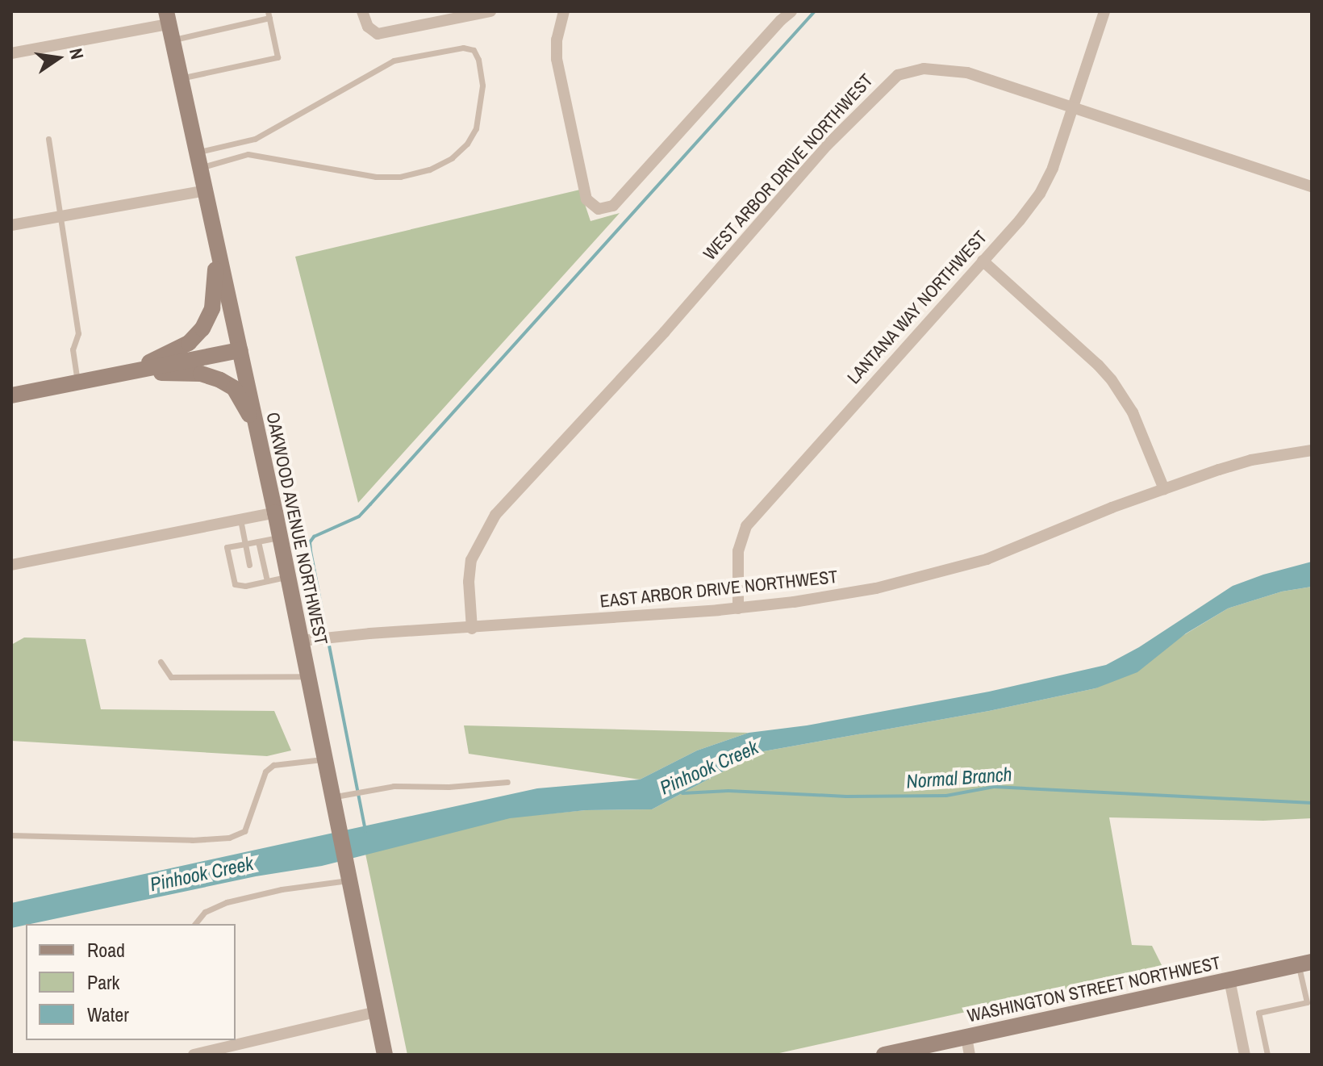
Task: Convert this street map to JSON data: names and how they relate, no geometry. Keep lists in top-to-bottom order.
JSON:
{
  "streets": {
    "street": [
      "WEST ARBOR DRIVE NORTHWEST",
      "LANTANA WAY NORTHWEST",
      "OAKWOOD AVENUE NORTHWEST",
      "EAST ARBOR DRIVE NORTHWEST",
      "WASHINGTON STREET NORTHWEST"
    ]
  },
  "crossings": [
    ["WEST ARBOR DRIVE NORTHWEST", "LANTANA WAY NORTHWEST"],
    ["WEST ARBOR DRIVE NORTHWEST", "EAST ARBOR DRIVE NORTHWEST"],
    ["LANTANA WAY NORTHWEST", "EAST ARBOR DRIVE NORTHWEST"],
    ["OAKWOOD AVENUE NORTHWEST", "EAST ARBOR DRIVE NORTHWEST"]
  ],
  "water": ["Pinhook Creek", "Normal Branch"],
  "legend": ["Road", "Park", "Water"],
  "north": "right"
}
